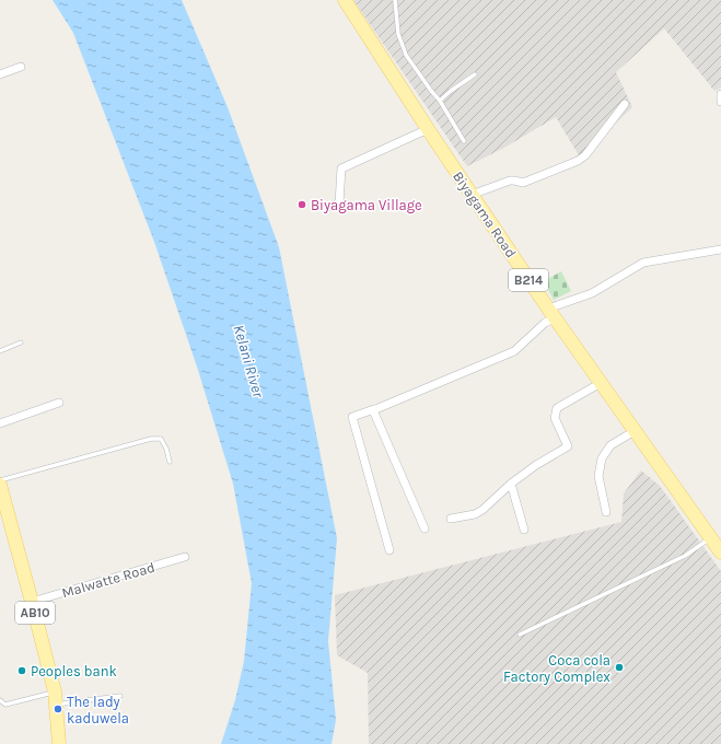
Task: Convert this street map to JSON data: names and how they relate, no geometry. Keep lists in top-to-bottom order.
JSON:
{
  "streets": {
    "main road": ["Biyagama Road", "B214", "AB10"],
    "street": ["Malwatte Road"]
  },
  "crossings": [
    ["Malwatte Road", "AB10"]
  ],
  "water": ["Kelani River"],
  "places": [
    "Biyagama Village",
    "Coca cola Factory Complex",
    "Peoples bank",
    "The lady kaduwela"
  ]
}
